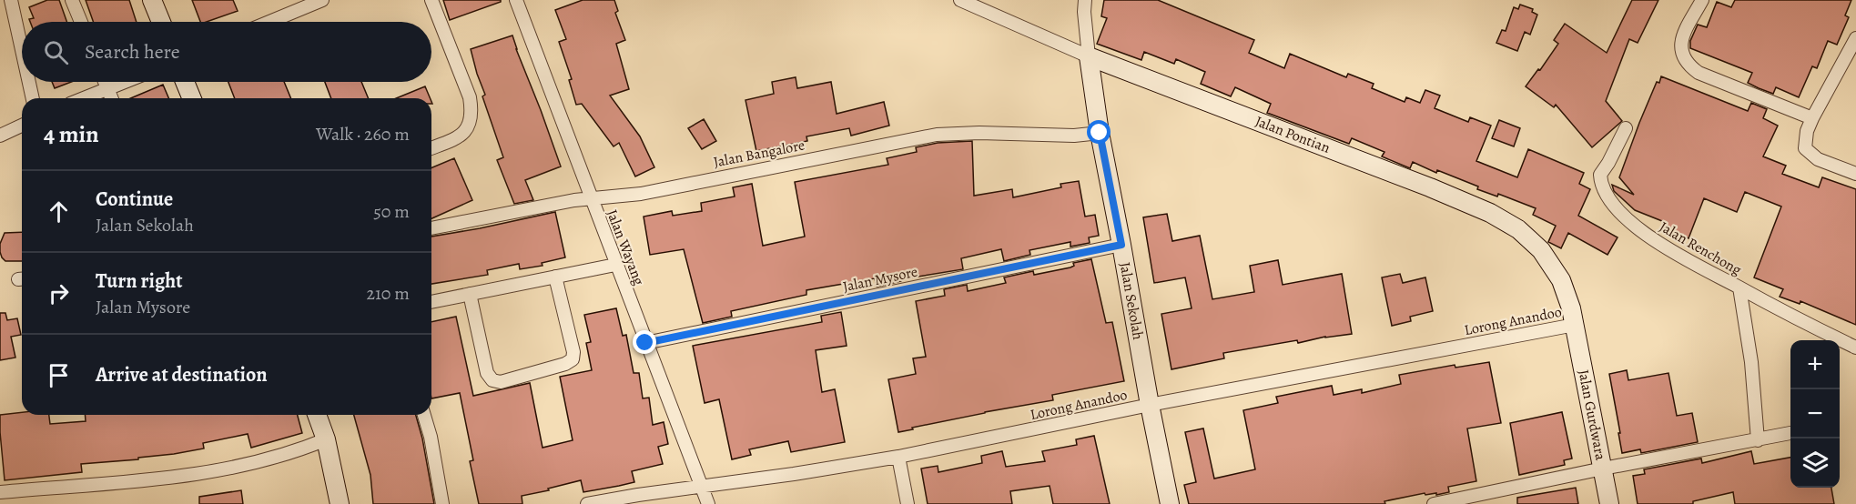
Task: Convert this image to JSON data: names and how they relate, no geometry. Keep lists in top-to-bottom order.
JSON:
{
  "streets": {
    "street": [
      "Jalan Pontian",
      "Jalan Bangalore",
      "Jalan Wayang",
      "Jalan Renchong",
      "Jalan Mysore",
      "Jalan Sekolah",
      "Lorong Anandoo",
      "Jalan Gurdwara"
    ]
  },
  "crossings": [
    ["Jalan Pontian", "Jalan Sekolah"],
    ["Jalan Pontian", "Lorong Anandoo"],
    ["Jalan Pontian", "Jalan Gurdwara"],
    ["Jalan Bangalore", "Jalan Wayang"],
    ["Jalan Bangalore", "Jalan Sekolah"],
    ["Jalan Wayang", "Jalan Mysore"],
    ["Jalan Wayang", "Lorong Anandoo"],
    ["Jalan Mysore", "Jalan Sekolah"],
    ["Jalan Sekolah", "Lorong Anandoo"],
    ["Lorong Anandoo", "Jalan Gurdwara"]
  ],
  "page": {
    "search": "Search here",
    "heading": ["4 min", "Walk · 260 m"],
    "list": [
      ["Continue", "Jalan Sekolah", "50 m"],
      ["Turn right", "Jalan Mysore", "210 m"],
      "Arrive at destination"
    ],
    "map_buttons": ["+", "−"]
  }
}
